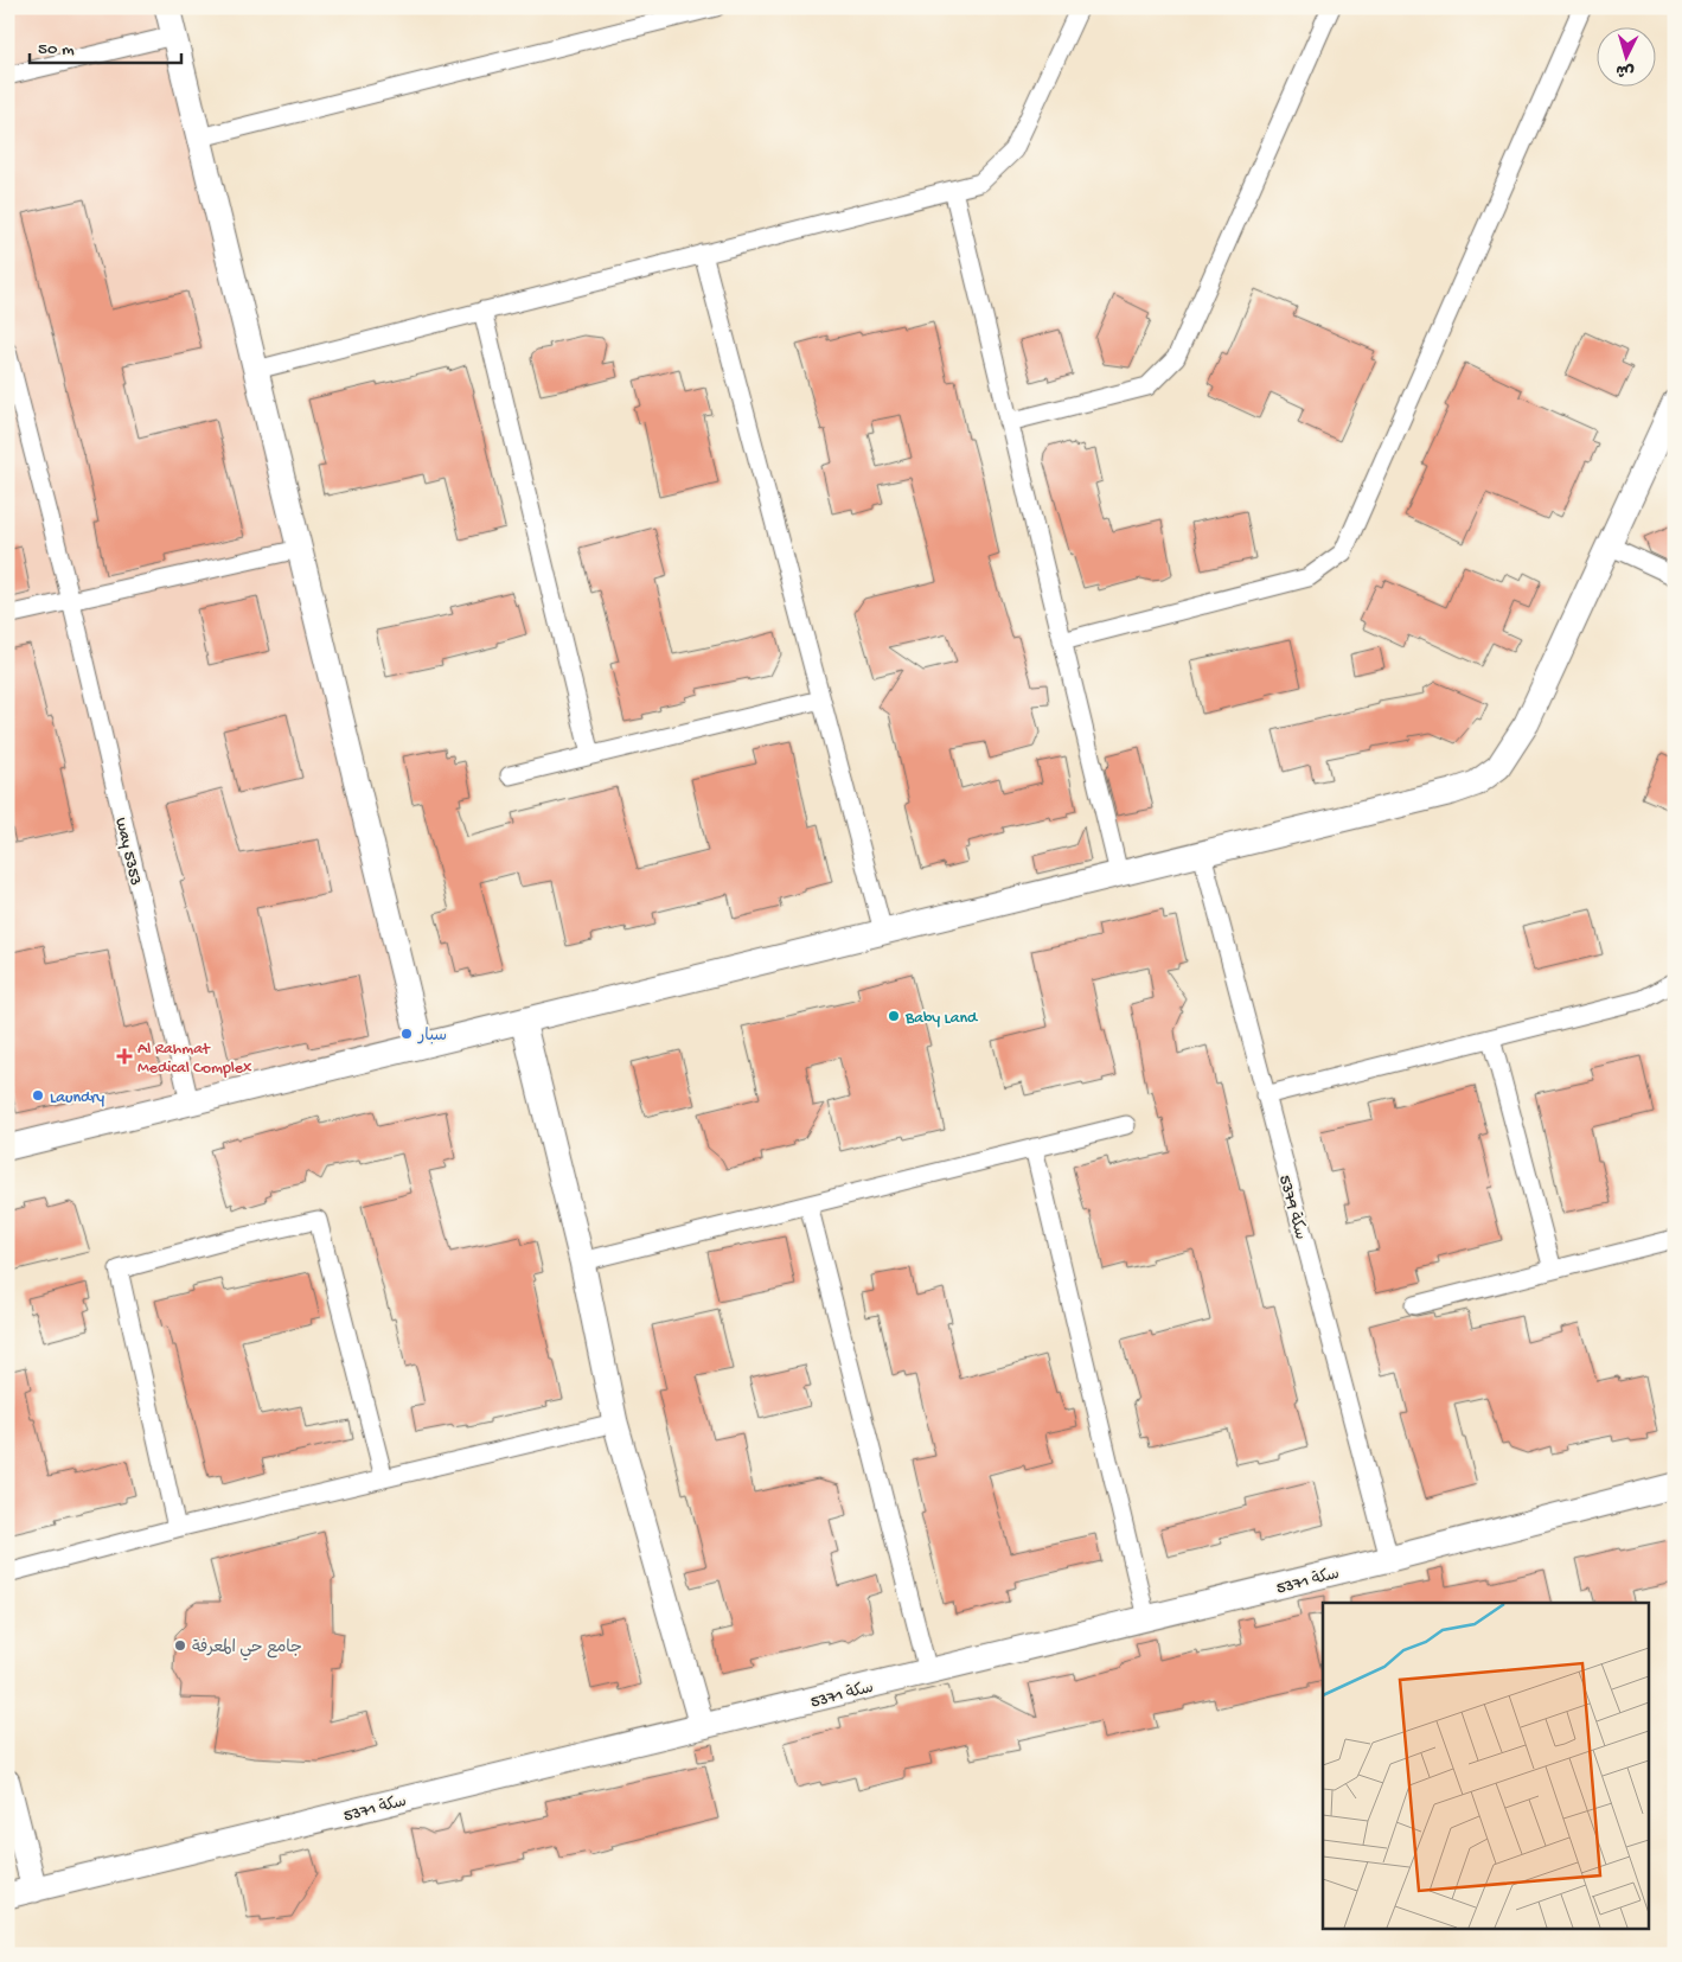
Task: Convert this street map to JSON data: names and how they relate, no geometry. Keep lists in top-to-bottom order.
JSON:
{
  "streets": {
    "street": ["way 5353", "سكة 5379", "سكة 5371"]
  },
  "crossings": [
    ["سكة 5379", "سكة 5371"]
  ],
  "places": {
    "other": [
      "Baby Land",
      "سبار",
      "Laundry",
      "جامع حي المعرفة"
    ],
    "health": ["Al Rahmat Medical Complex"]
  },
  "scale_bar": "50 m",
  "north": "bottom"
}
